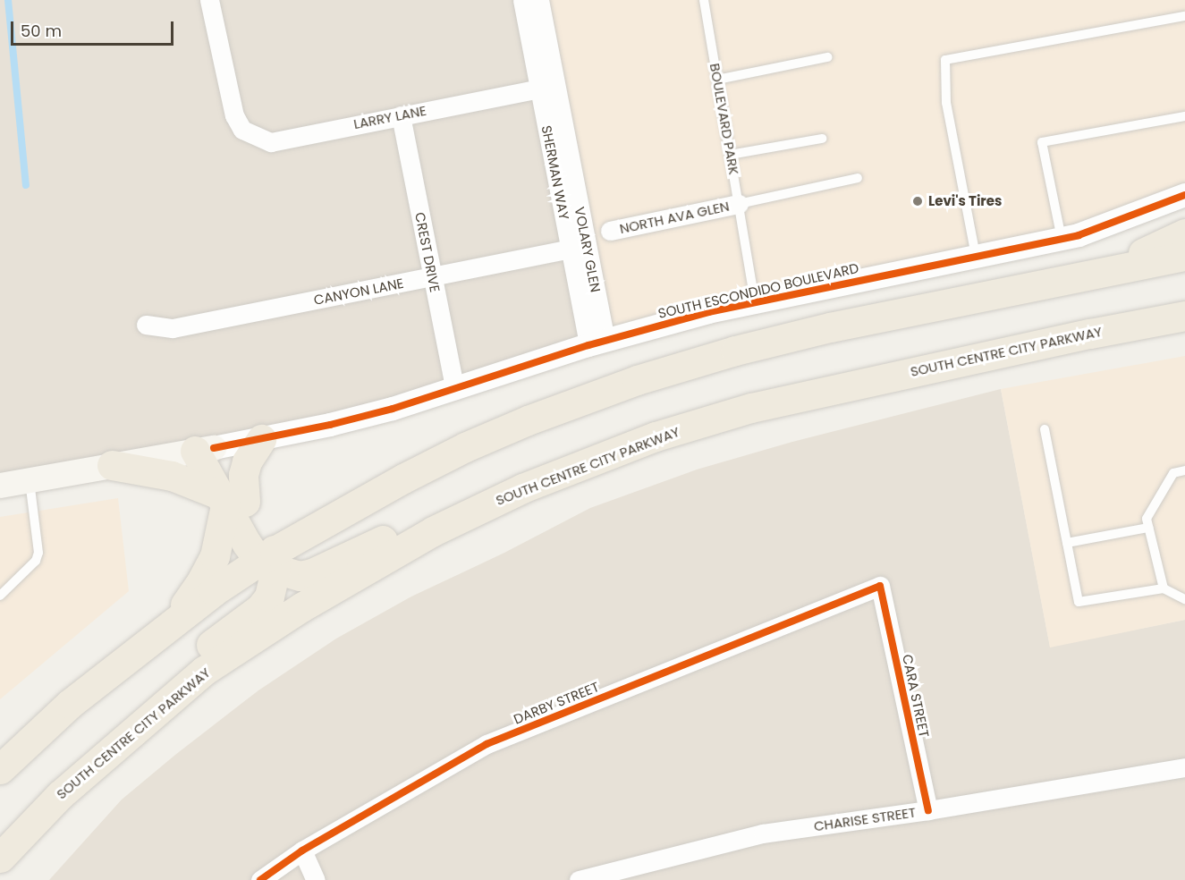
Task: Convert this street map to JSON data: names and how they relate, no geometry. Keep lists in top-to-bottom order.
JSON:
{
  "streets": {
    "highway": ["SOUTH CENTRE CITY PARKWAY"],
    "main road": ["SOUTH ESCONDIDO BOULEVARD"],
    "street": [
      "LARRY LANE",
      "SHERMAN WAY",
      "NORTH AVA GLEN",
      "VOLARY GLEN",
      "CREST DRIVE",
      "CANYON LANE",
      "CARA STREET",
      "DARBY STREET",
      "CHARISE STREET"
    ],
    "lane": ["BOULEVARD PARK"]
  },
  "crossings": [
    ["LARRY LANE", "SHERMAN WAY"],
    ["LARRY LANE", "CREST DRIVE"],
    ["BOULEVARD PARK", "NORTH AVA GLEN"],
    ["BOULEVARD PARK", "SOUTH ESCONDIDO BOULEVARD"],
    ["SHERMAN WAY", "VOLARY GLEN"],
    ["SHERMAN WAY", "SOUTH ESCONDIDO BOULEVARD"],
    ["SHERMAN WAY", "CANYON LANE"],
    ["VOLARY GLEN", "SOUTH ESCONDIDO BOULEVARD"],
    ["CREST DRIVE", "SOUTH ESCONDIDO BOULEVARD"],
    ["CREST DRIVE", "CANYON LANE"],
    ["CARA STREET", "DARBY STREET"],
    ["CARA STREET", "CHARISE STREET"]
  ],
  "places": ["Levi's Tires"],
  "scale_bar": "50 m"
}
